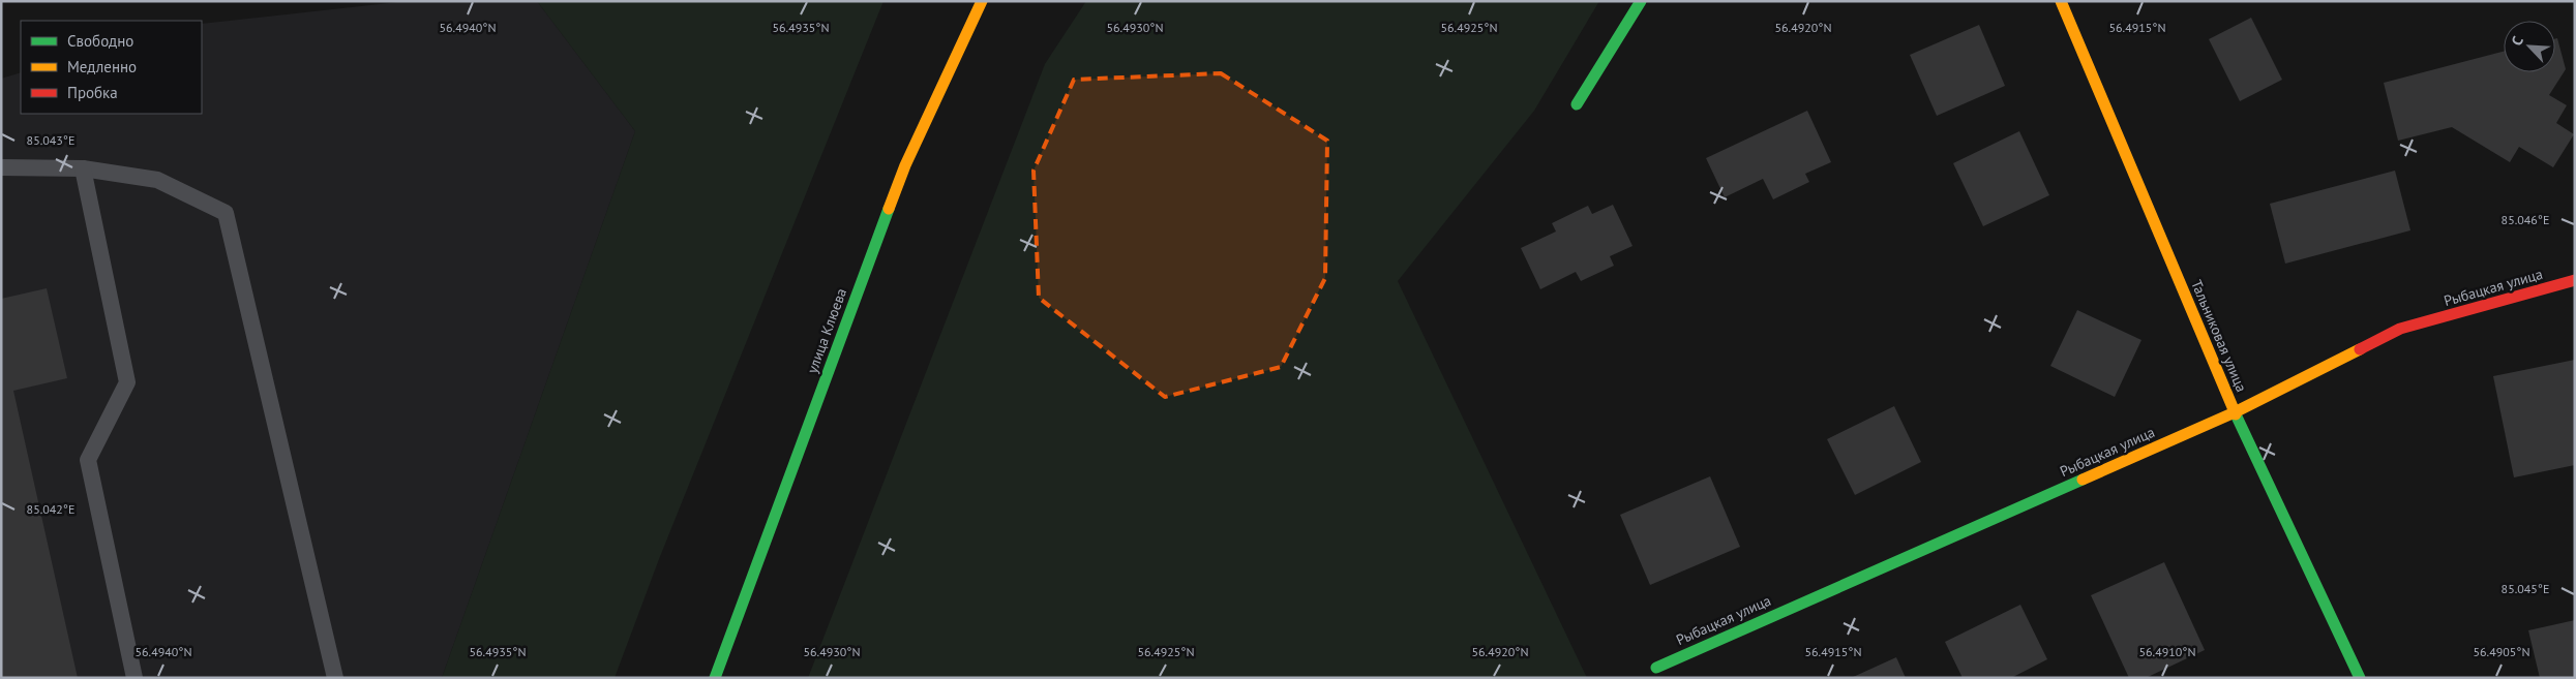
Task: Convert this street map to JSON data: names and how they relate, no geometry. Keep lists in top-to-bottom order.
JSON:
{
  "streets": {
    "street": ["Рыбацкая улица", "улица Клюева", "Тальниковая улица"]
  },
  "crossings": [
    ["Рыбацкая улица", "Тальниковая улица"]
  ],
  "legend": ["Свободно", "Медленно", "Пробка"],
  "north": "top left",
  "coordinates": [
    "56.4940°N",
    "56.4935°N",
    "56.4930°N",
    "56.4925°N",
    "56.4920°N",
    "56.4915°N",
    "85.043°E",
    "85.046°E",
    "85.042°E",
    "85.045°E",
    "56.4910°N",
    "56.4905°N"
  ]
}
